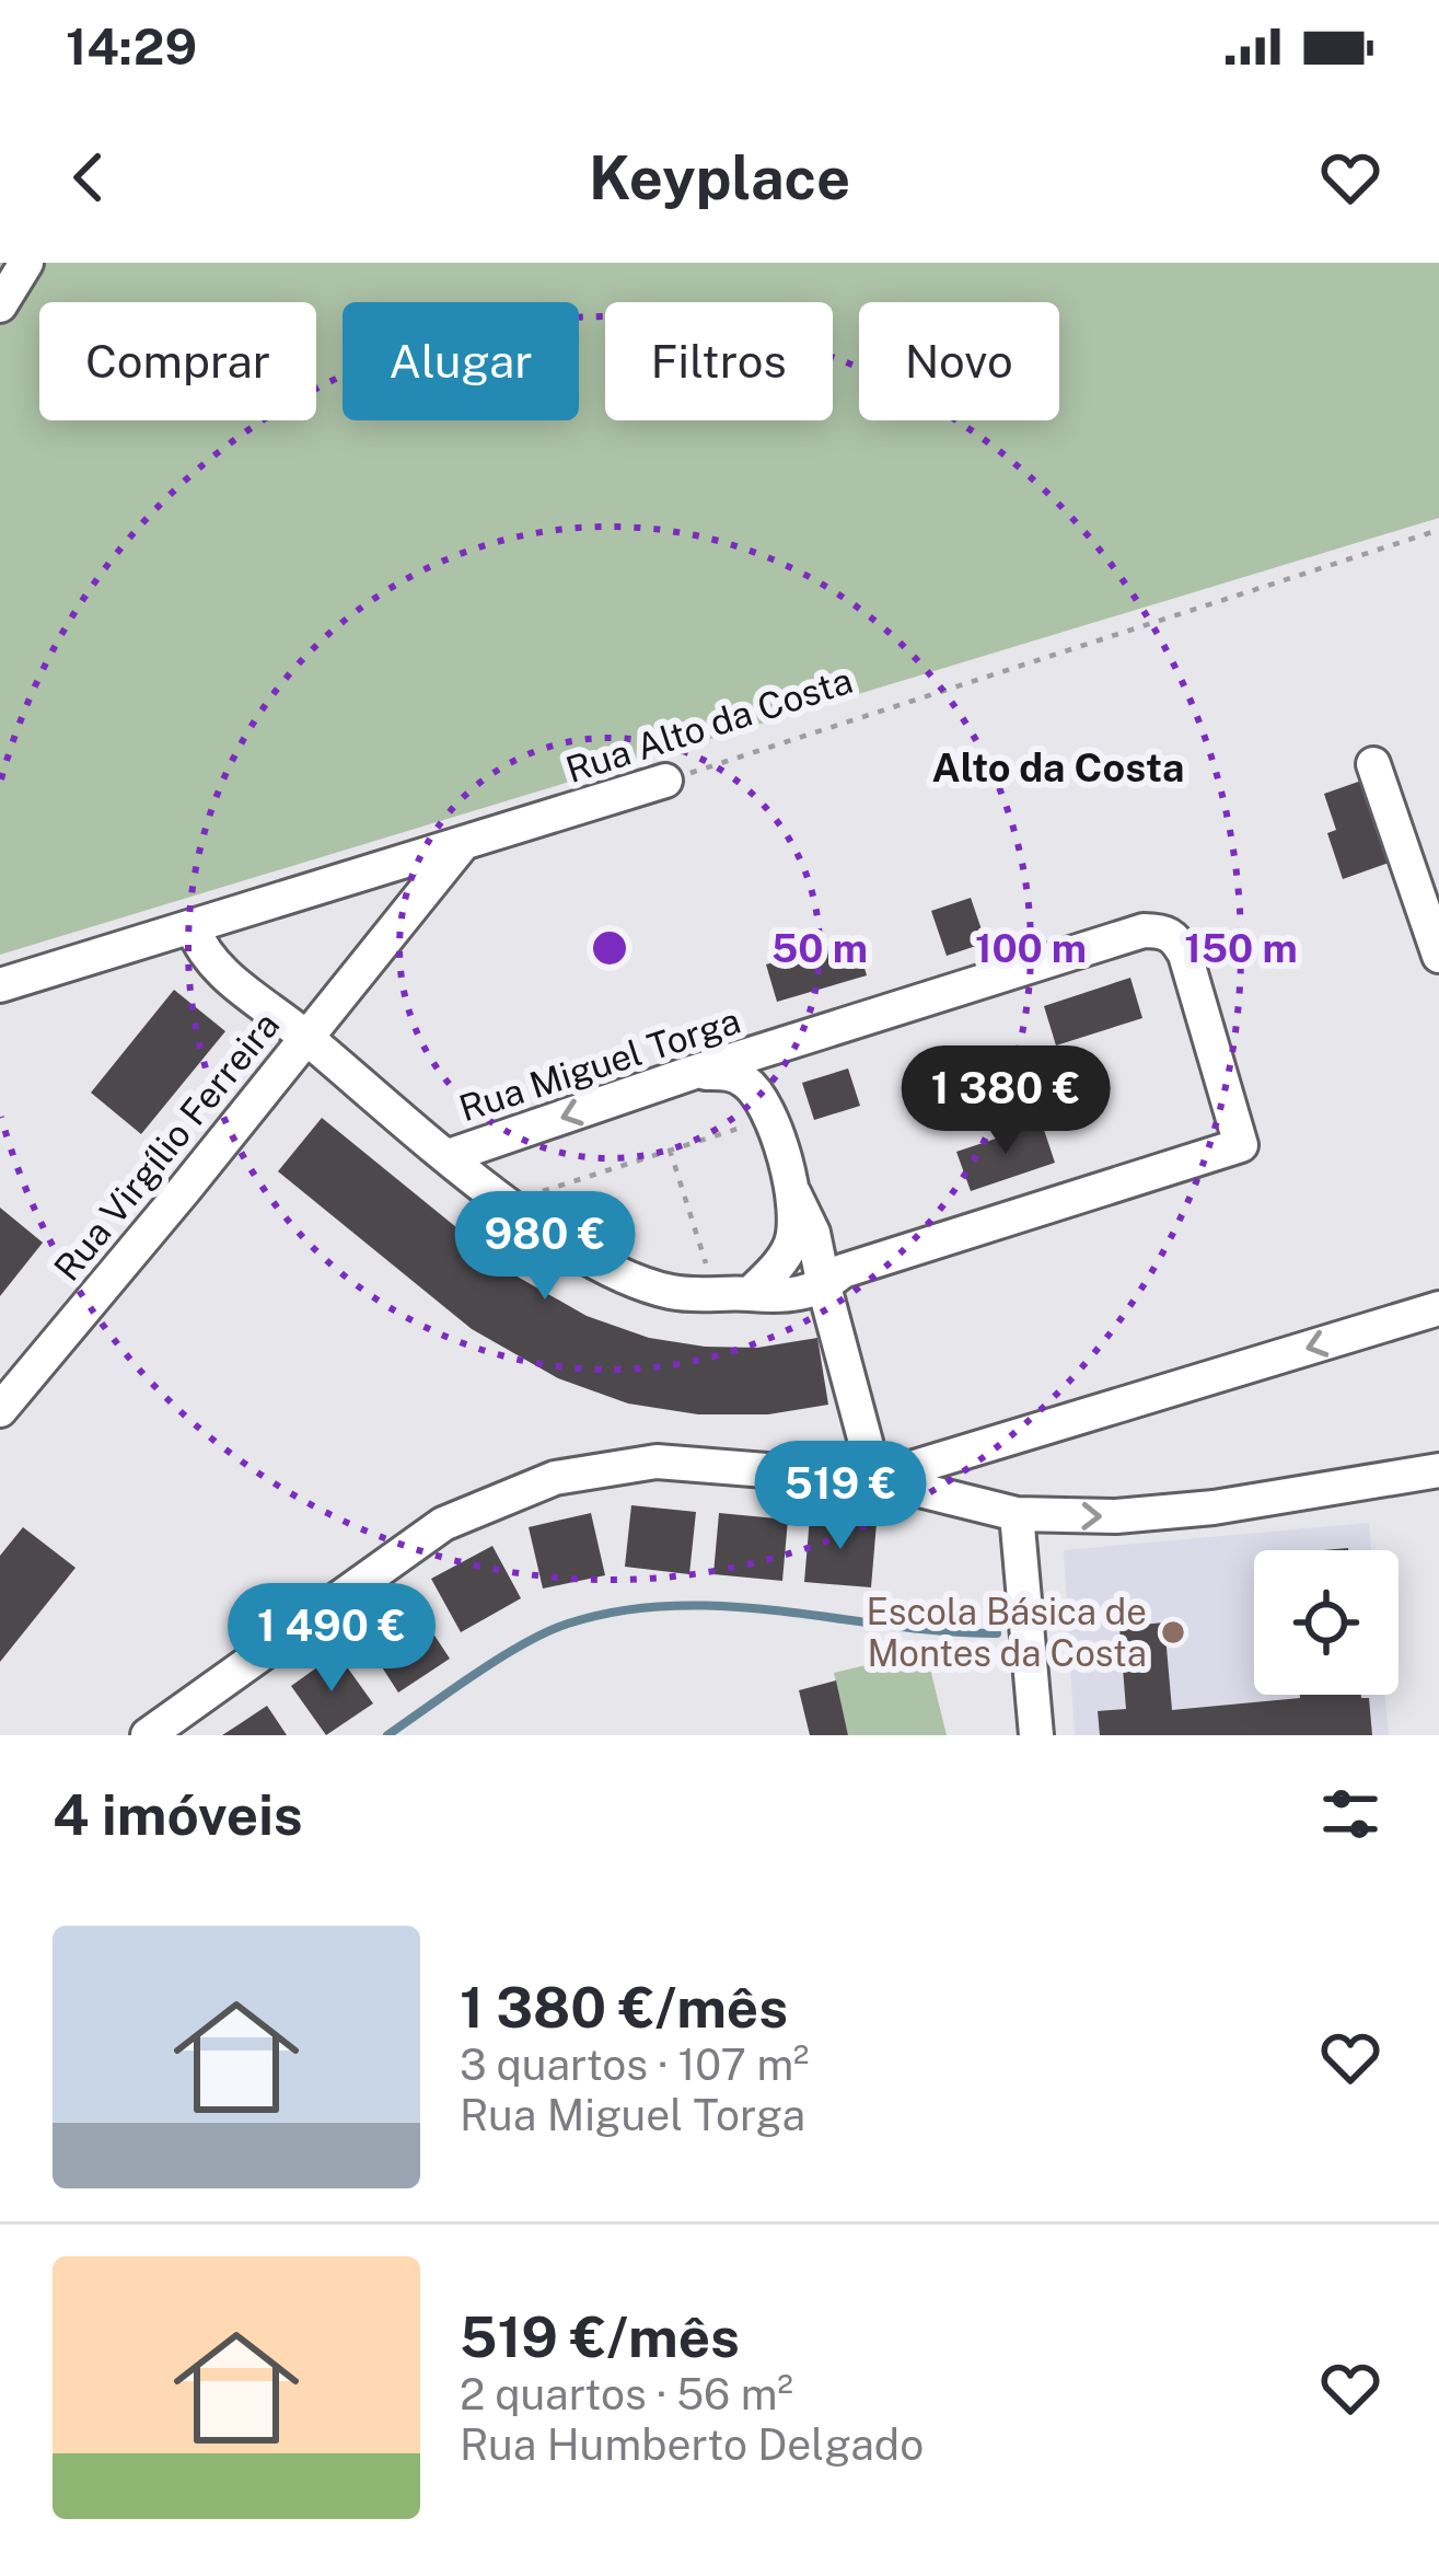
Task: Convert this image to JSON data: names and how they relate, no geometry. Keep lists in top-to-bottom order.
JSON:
{
  "streets": {
    "street": ["Rua Alto da Costa", "Rua Miguel Torga", "Rua Virgílio Ferreira"]
  },
  "crossings": [
    ["Rua Alto da Costa", "Rua Miguel Torga"],
    ["Rua Alto da Costa", "Rua Virgílio Ferreira"],
    ["Rua Miguel Torga", "Rua Virgílio Ferreira"]
  ],
  "districts": ["Alto da Costa"],
  "places": ["Escola Básica de Montes da Costa"],
  "page": {
    "status": "14:29",
    "header": "Keyplace",
    "chip": [
      "Comprar",
      "Alugar",
      "Filtros",
      "Novo"
    ],
    "price": [
      "1 380 €",
      "980 €",
      "519 €",
      "1 490 €"
    ],
    "heading": "4 imóveis",
    "list": [
      {
        "name": "1 380 €/mês",
        "note": "3 quartos · 107 m² · Rua Miguel Torga"
      },
      {
        "name": "519 €/mês",
        "note": "2 quartos · 56 m² · Rua Humberto Delgado"
      }
    ]
  },
  "rings": ["50 m", "100 m", "150 m"]
}
